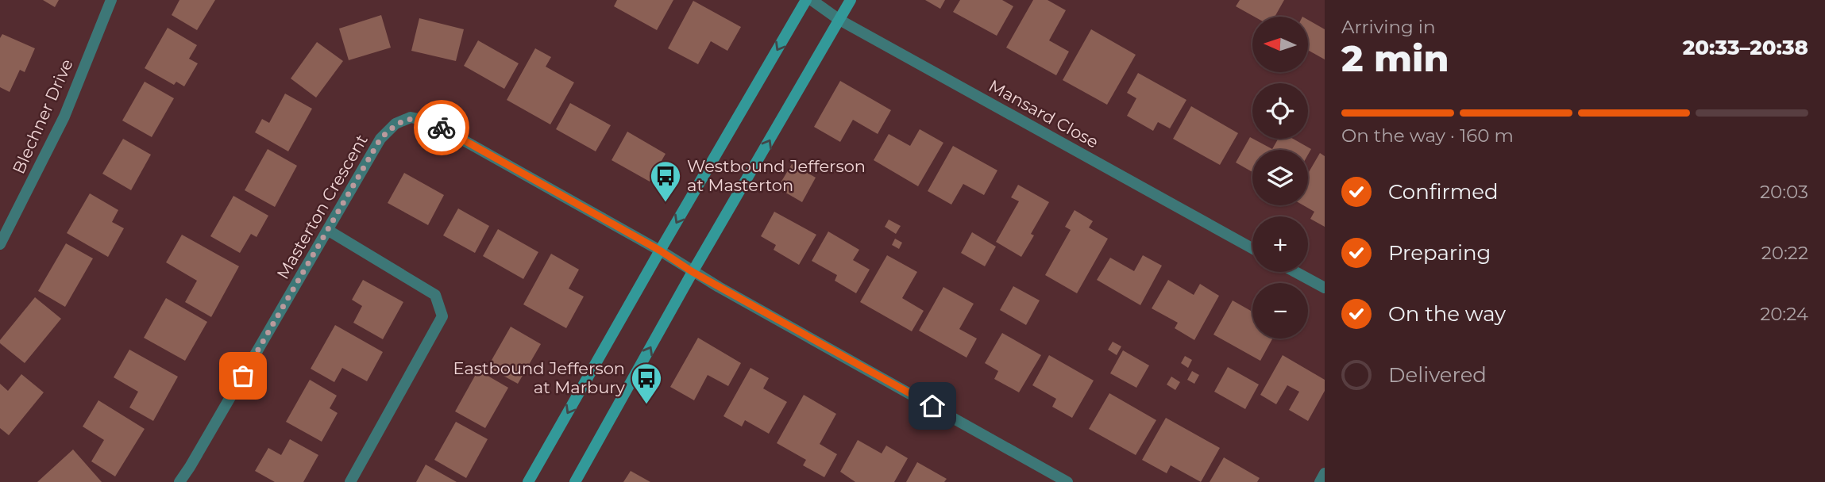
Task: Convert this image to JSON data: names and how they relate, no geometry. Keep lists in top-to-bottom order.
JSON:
{
  "streets": {
    "street": ["Mansard Close", "Blechner Drive", "Masterton Crescent"]
  },
  "places": {
    "bus stop": ["Westbound Jefferson at Masterton", "Eastbound Jefferson at Marbury"]
  },
  "north": "left",
  "page": {
    "heading": ["2 min", "Arriving in", "20:33–20:38"],
    "map_buttons": ["+", "−"],
    "bar": "On the way · 160 m",
    "list": [
      ["Confirmed", "20:03"],
      ["Preparing", "20:22"],
      ["On the way", "20:24"],
      "Delivered"
    ]
  }
}
